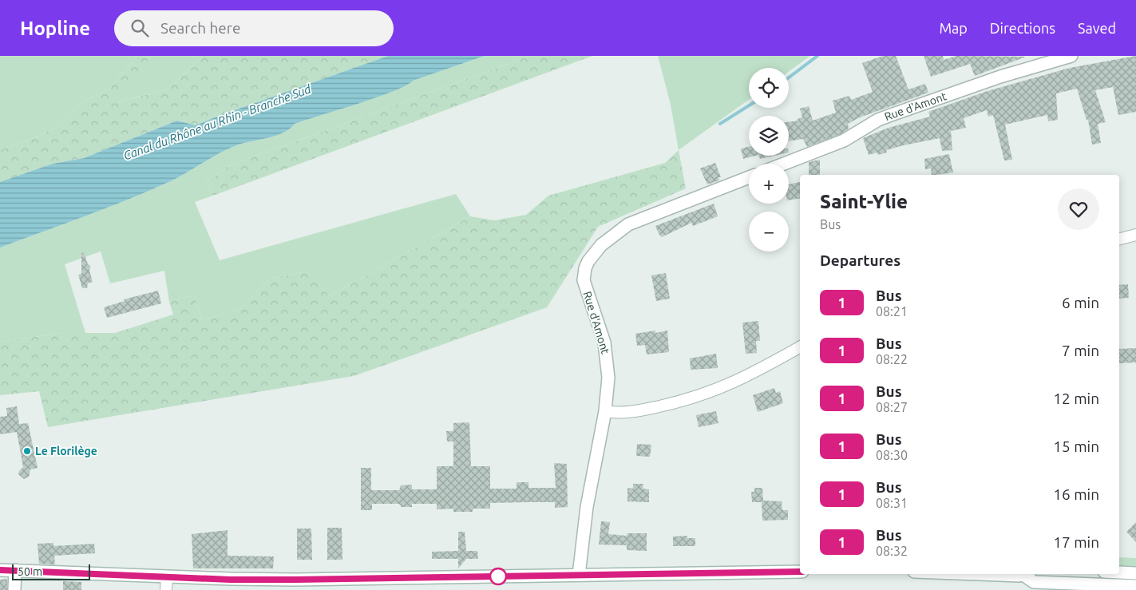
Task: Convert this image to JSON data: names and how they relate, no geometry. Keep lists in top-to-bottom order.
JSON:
{
  "streets": {
    "main road": ["Rue d'Amont"]
  },
  "water": ["Canal du Rhône au Rhin - Branche Sud"],
  "places": ["Le Florilège"],
  "lines": ["bus line 1"],
  "scale_bar": "50 m",
  "page": {
    "header": "Hopline",
    "search": "Search here",
    "nav": ["Map", "Directions", "Saved"],
    "map_buttons": ["+", "−"],
    "heading": [
      ["Saint-Ylie", "Bus"],
      "Departures"
    ],
    "list": [
      {
        "mark": "1",
        "name": "Bus",
        "note": "08:21",
        "value": "6 min"
      },
      {
        "mark": "1",
        "name": "Bus",
        "note": "08:22",
        "value": "7 min"
      },
      {
        "mark": "1",
        "name": "Bus",
        "note": "08:27",
        "value": "12 min"
      },
      {
        "mark": "1",
        "name": "Bus",
        "note": "08:30",
        "value": "15 min"
      },
      {
        "mark": "1",
        "name": "Bus",
        "note": "08:31",
        "value": "16 min"
      },
      {
        "mark": "1",
        "name": "Bus",
        "note": "08:32",
        "value": "17 min"
      }
    ],
    "scale": "50 m"
  }
}
